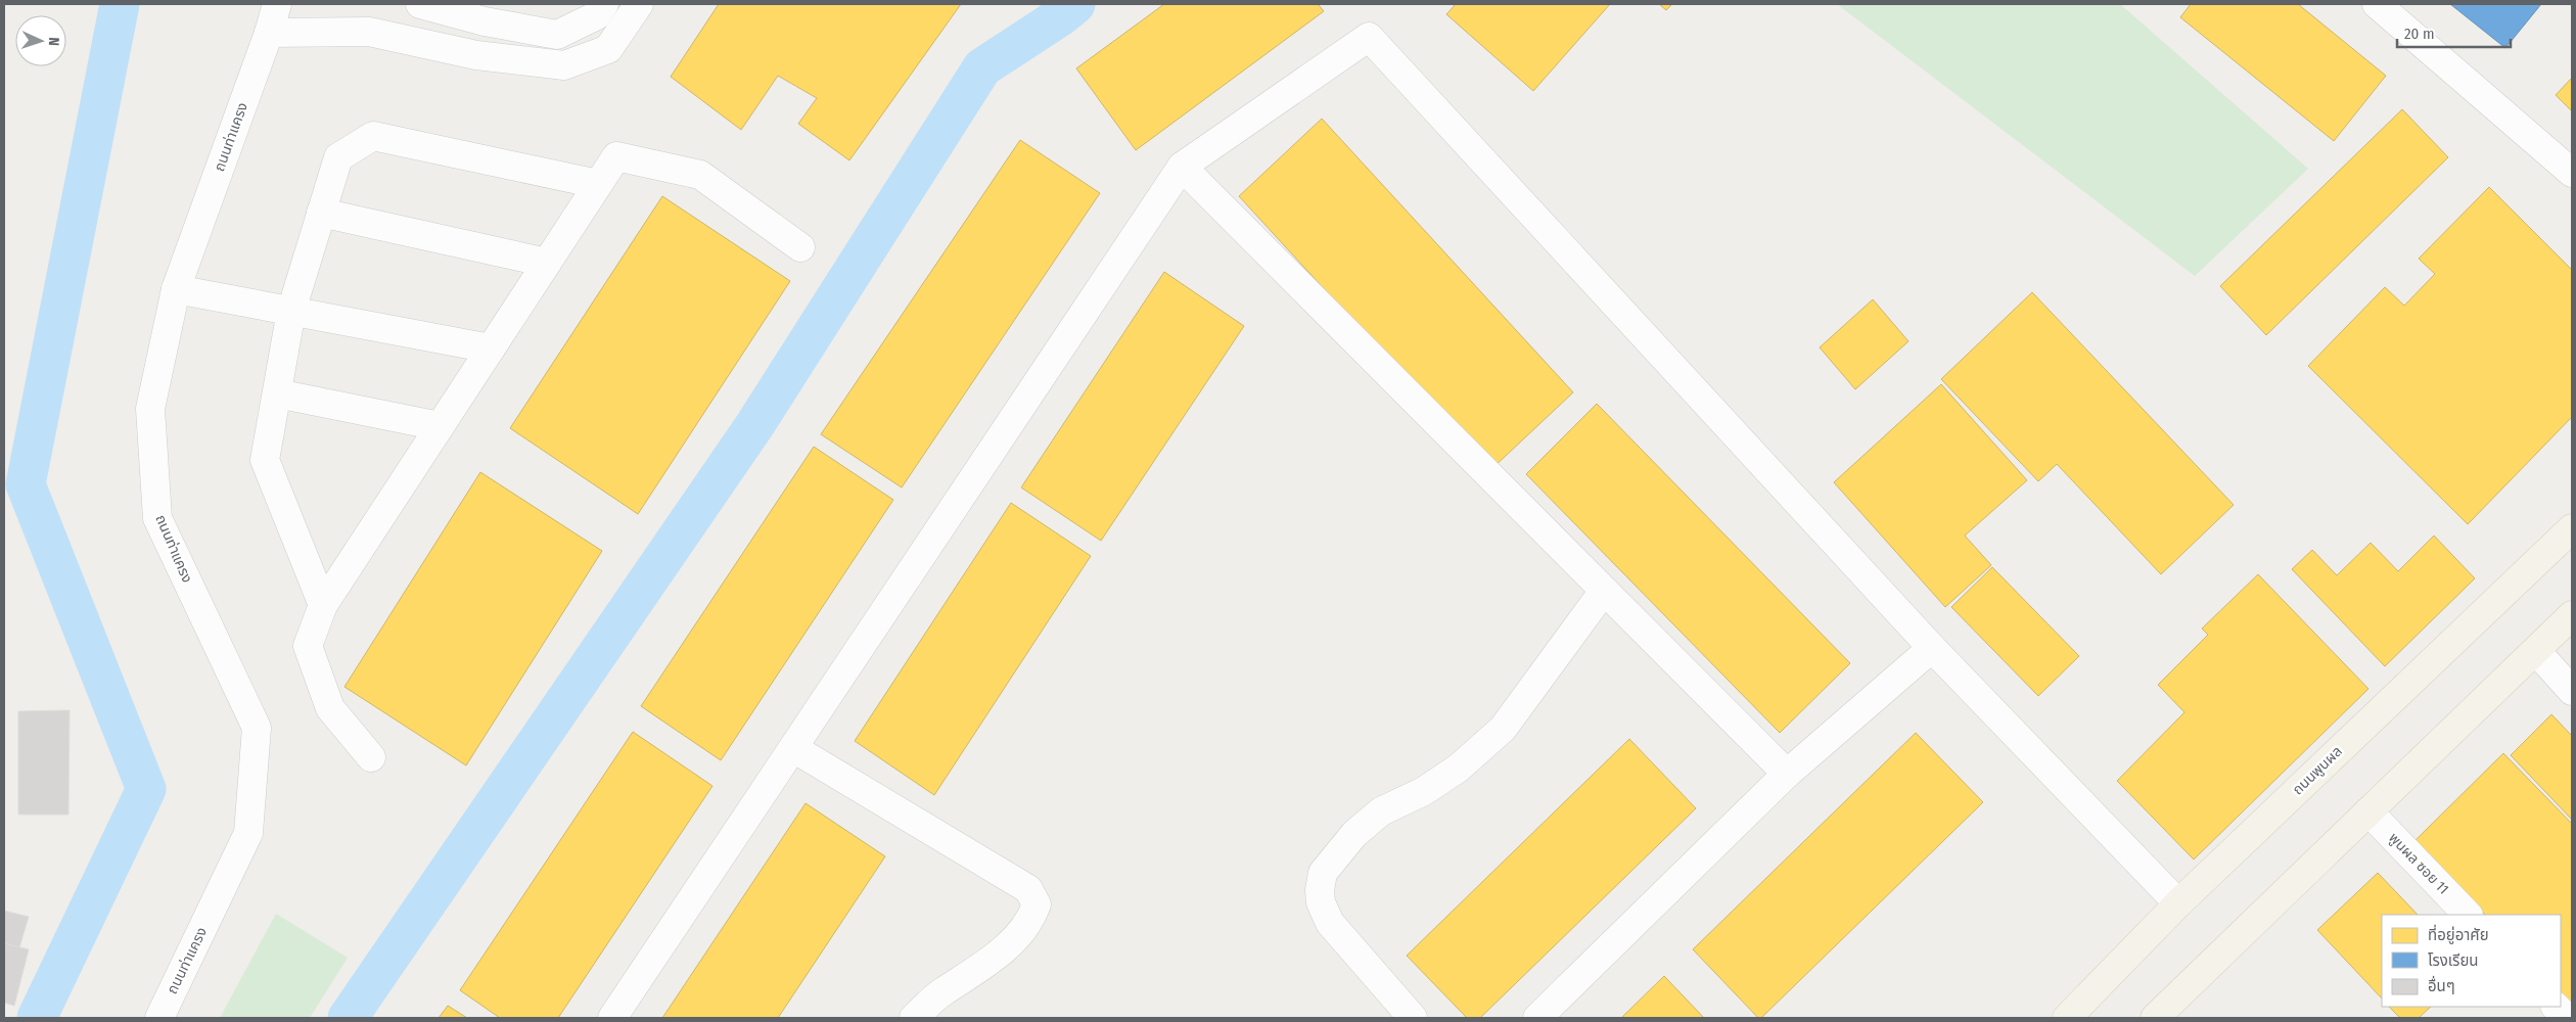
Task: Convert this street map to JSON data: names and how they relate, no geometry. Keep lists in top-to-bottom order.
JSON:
{
  "streets": {
    "main road": ["ถนนพูนผล"],
    "street": ["ถนนท่าแครง", "พูนผล ซอย 11"]
  },
  "legend": ["ที่อยู่อาศัย", "โรงเรียน", "อื่นๆ"],
  "scale_bar": "20 m",
  "north": "right"
}
